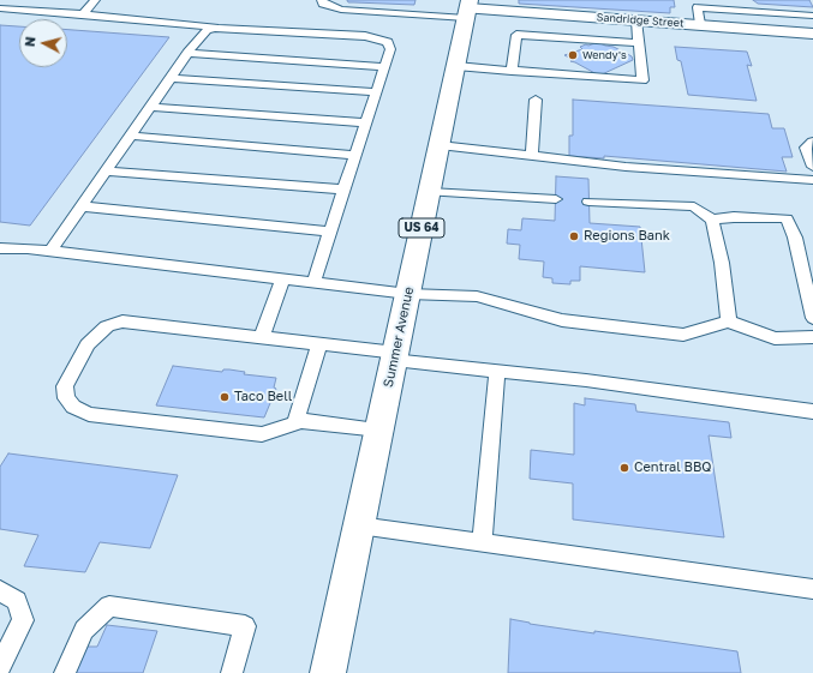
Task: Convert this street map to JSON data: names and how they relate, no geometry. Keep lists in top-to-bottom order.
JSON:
{
  "streets": {
    "main road": ["Sandridge Street", "US 64", "Summer Avenue"]
  },
  "crossings": [
    ["Sandridge Street", "Summer Avenue"]
  ],
  "places": [
    "Wendy's",
    "Regions Bank",
    "Taco Bell",
    "Central BBQ"
  ],
  "north": "left"
}
